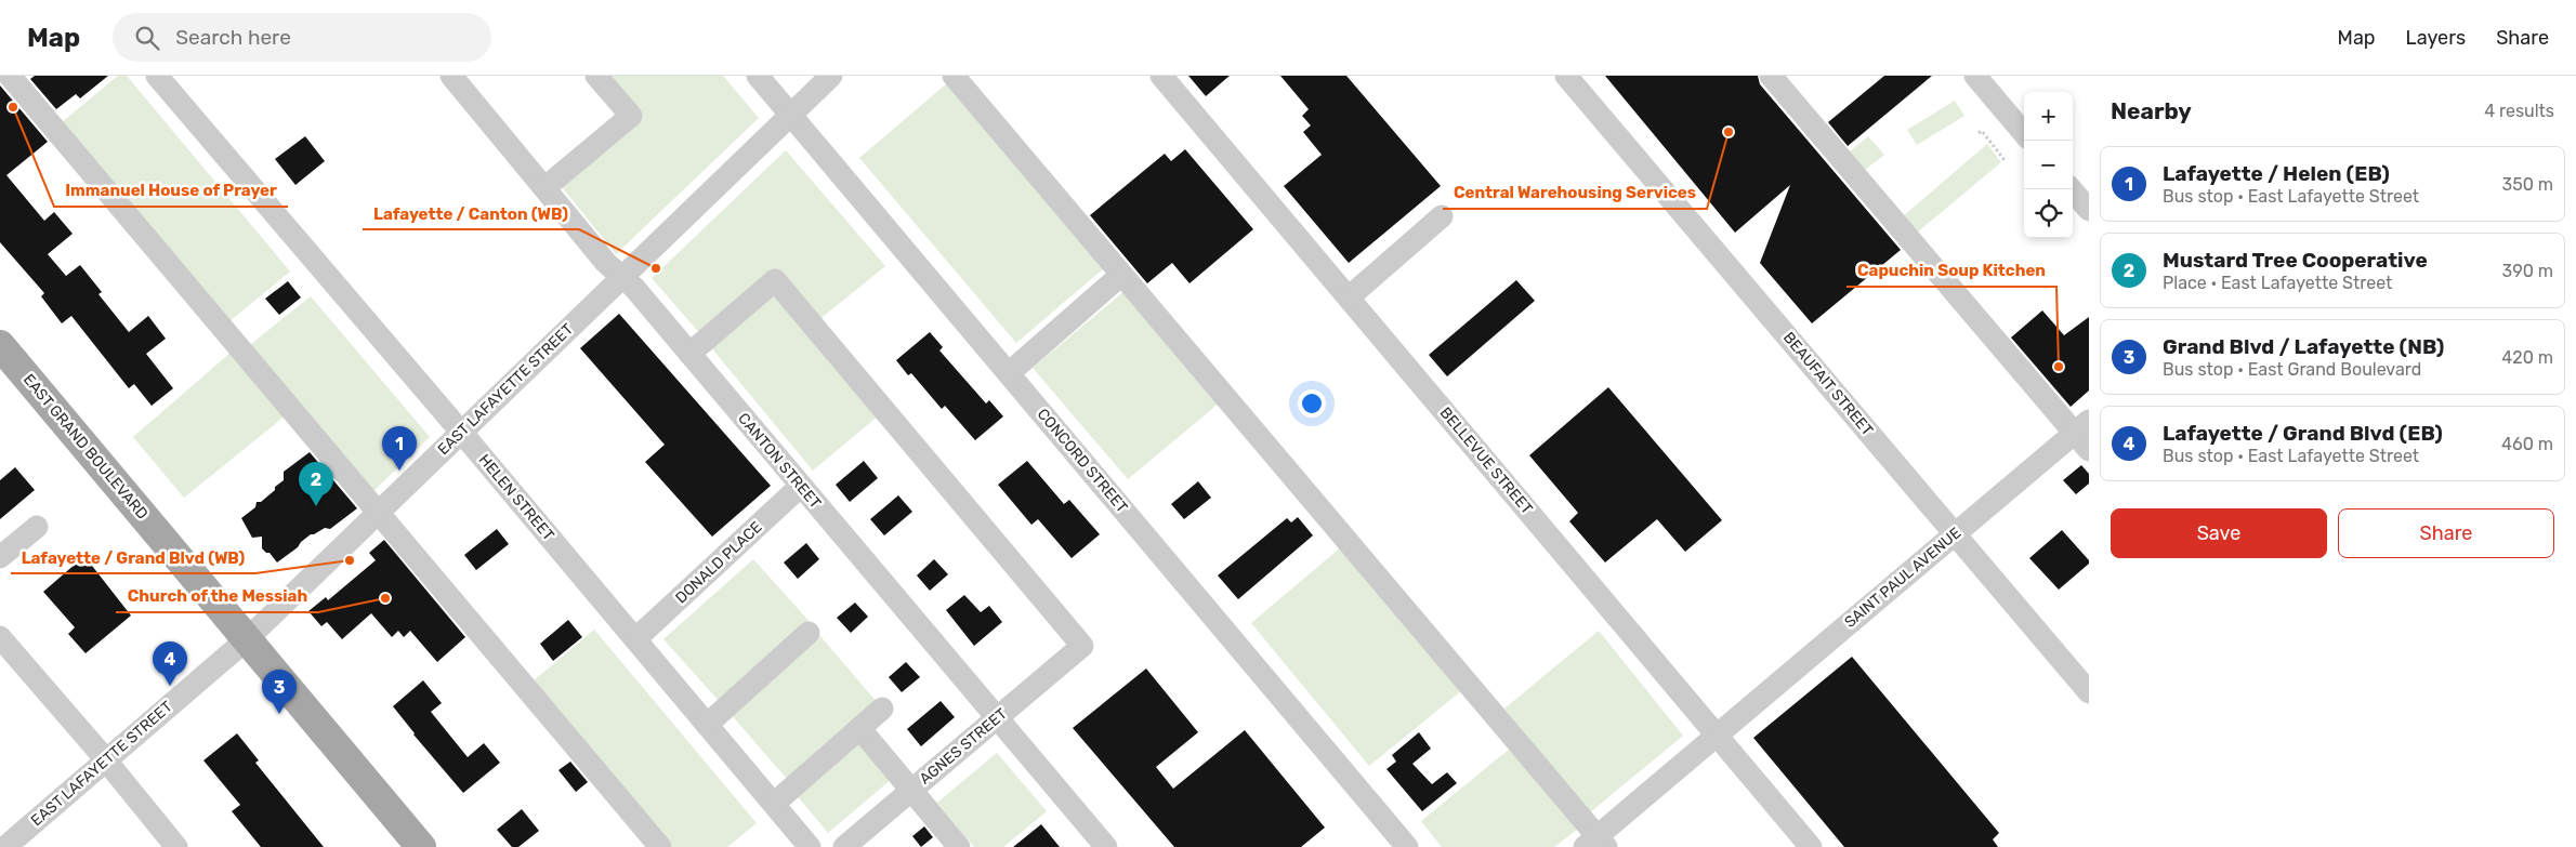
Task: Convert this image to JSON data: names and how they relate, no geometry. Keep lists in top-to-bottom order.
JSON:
{
  "streets": {
    "main road": ["EAST GRAND BOULEVARD"],
    "street": [
      "BEAUFAIT STREET",
      "EAST LAFAYETTE STREET",
      "CANTON STREET",
      "CONCORD STREET",
      "BELLEVUE STREET",
      "HELEN STREET",
      "DONALD PLACE",
      "SAINT PAUL AVENUE",
      "AGNES STREET"
    ]
  },
  "crossings": [
    ["BEAUFAIT STREET", "SAINT PAUL AVENUE"],
    ["EAST LAFAYETTE STREET", "EAST GRAND BOULEVARD"],
    ["EAST LAFAYETTE STREET", "CANTON STREET"],
    ["EAST LAFAYETTE STREET", "CONCORD STREET"],
    ["EAST LAFAYETTE STREET", "HELEN STREET"],
    ["CANTON STREET", "DONALD PLACE"],
    ["CANTON STREET", "AGNES STREET"],
    ["BELLEVUE STREET", "SAINT PAUL AVENUE"],
    ["HELEN STREET", "DONALD PLACE"]
  ],
  "places": [
    "Immanuel House of Prayer",
    "Central Warehousing Services",
    "Lafayette / Canton (WB)",
    "Capuchin Soup Kitchen",
    "Lafayette / Grand Blvd (WB)",
    "Church of the Messiah"
  ],
  "page": {
    "header": "Map",
    "search": "Search here",
    "nav": ["Map", "Layers", "Share"],
    "heading": ["Nearby", "4 results"],
    "map_buttons": ["+", "−"],
    "list": [
      {
        "mark": "1",
        "name": "Lafayette / Helen (EB)",
        "note": "Bus stop · East Lafayette Street",
        "value": "350 m"
      },
      {
        "mark": "2",
        "name": "Mustard Tree Cooperative",
        "note": "Place · East Lafayette Street",
        "value": "390 m"
      },
      {
        "mark": "3",
        "name": "Grand Blvd / Lafayette (NB)",
        "note": "Bus stop · East Grand Boulevard",
        "value": "420 m"
      },
      {
        "mark": "4",
        "name": "Lafayette / Grand Blvd (EB)",
        "note": "Bus stop · East Lafayette Street",
        "value": "460 m"
      }
    ],
    "pins": [
      "1",
      "2",
      "4",
      "3"
    ],
    "buttons": ["Save", "Share"]
  }
}
